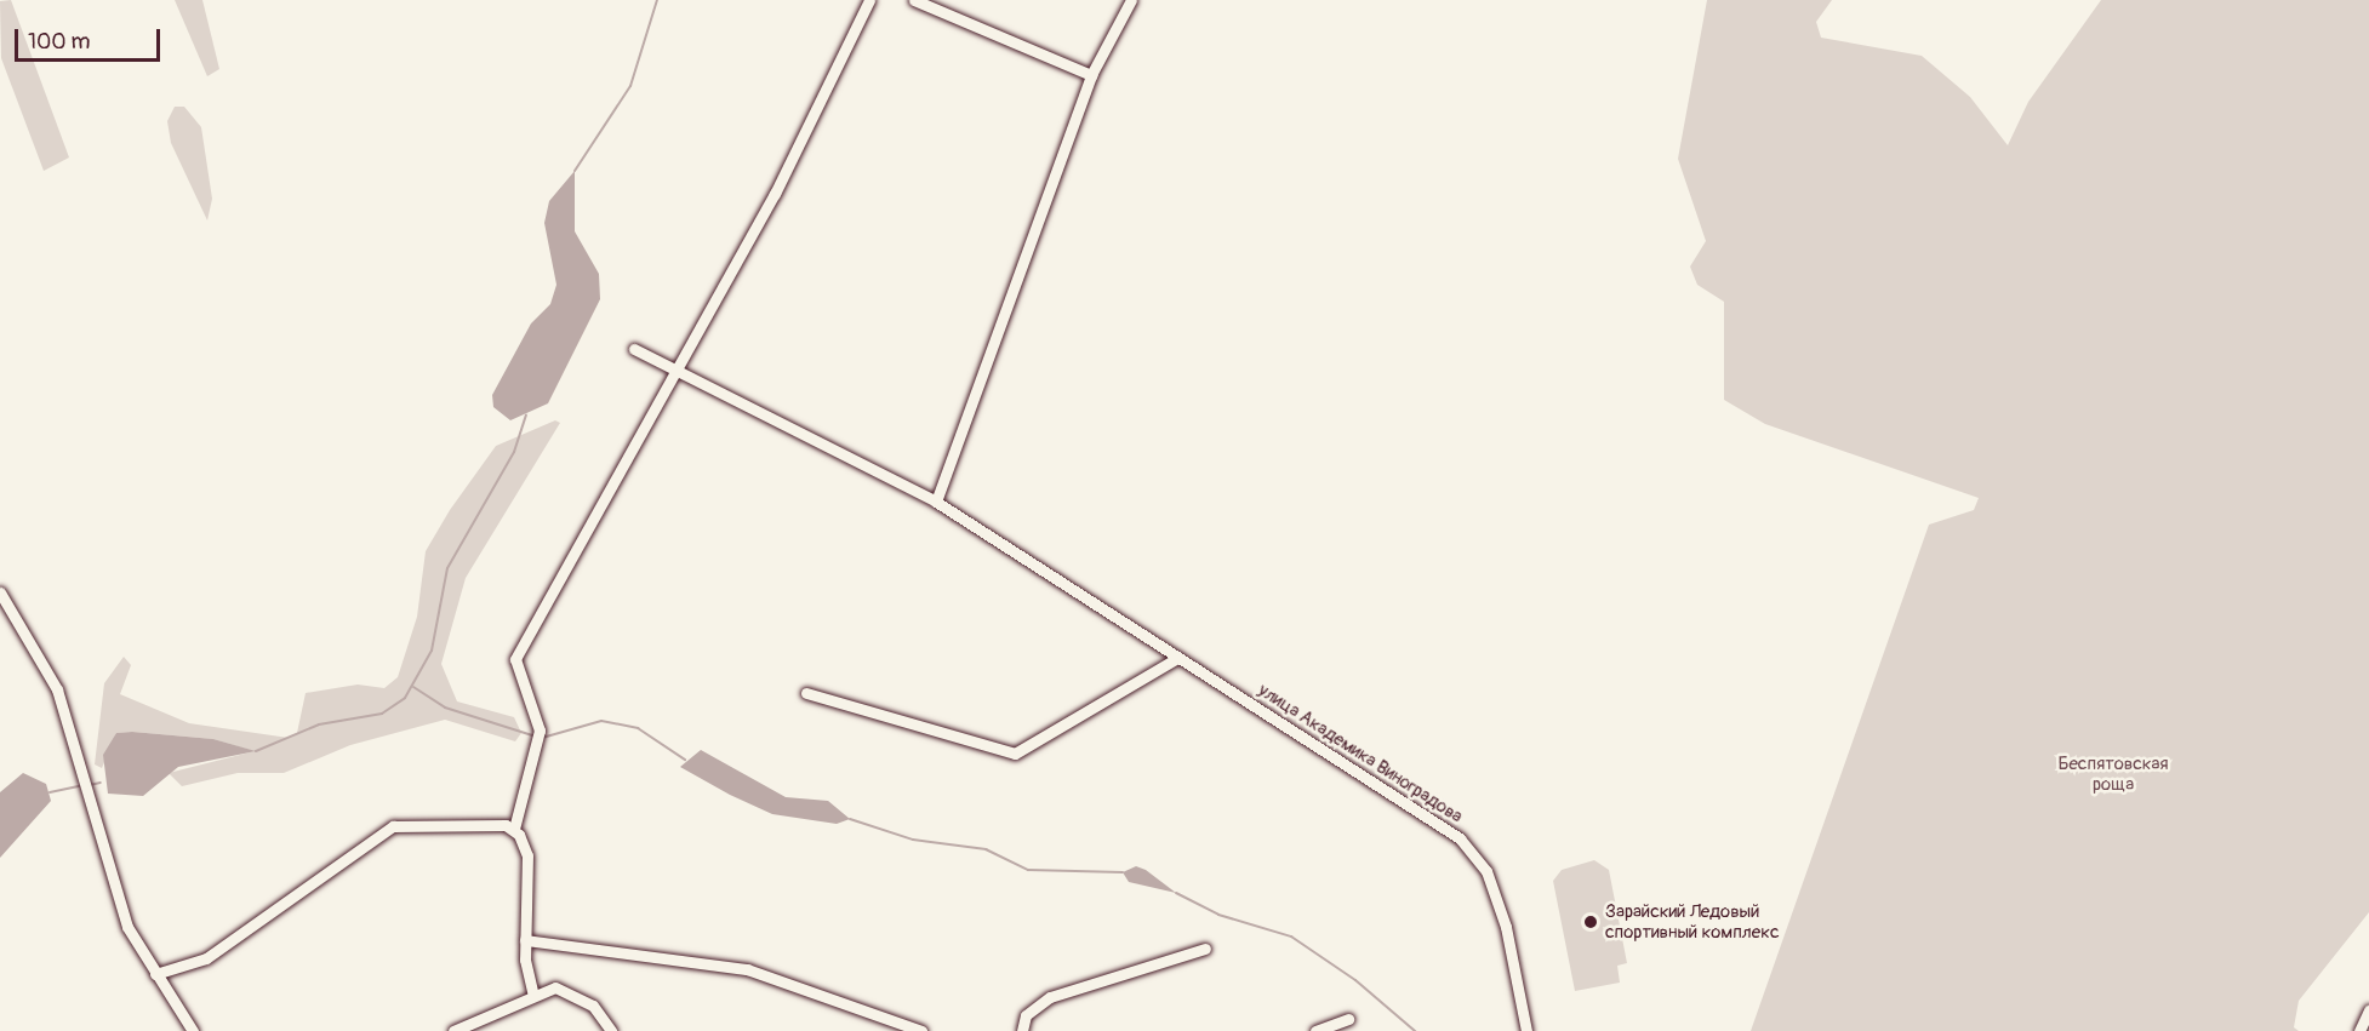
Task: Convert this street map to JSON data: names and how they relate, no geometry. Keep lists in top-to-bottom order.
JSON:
{
  "streets": {
    "street": ["улица Академика Виноградова"]
  },
  "parks": ["Беспятовская роща"],
  "places": ["Зарайский Ледовый спортивный комплекс"],
  "scale_bar": "100 m"
}
